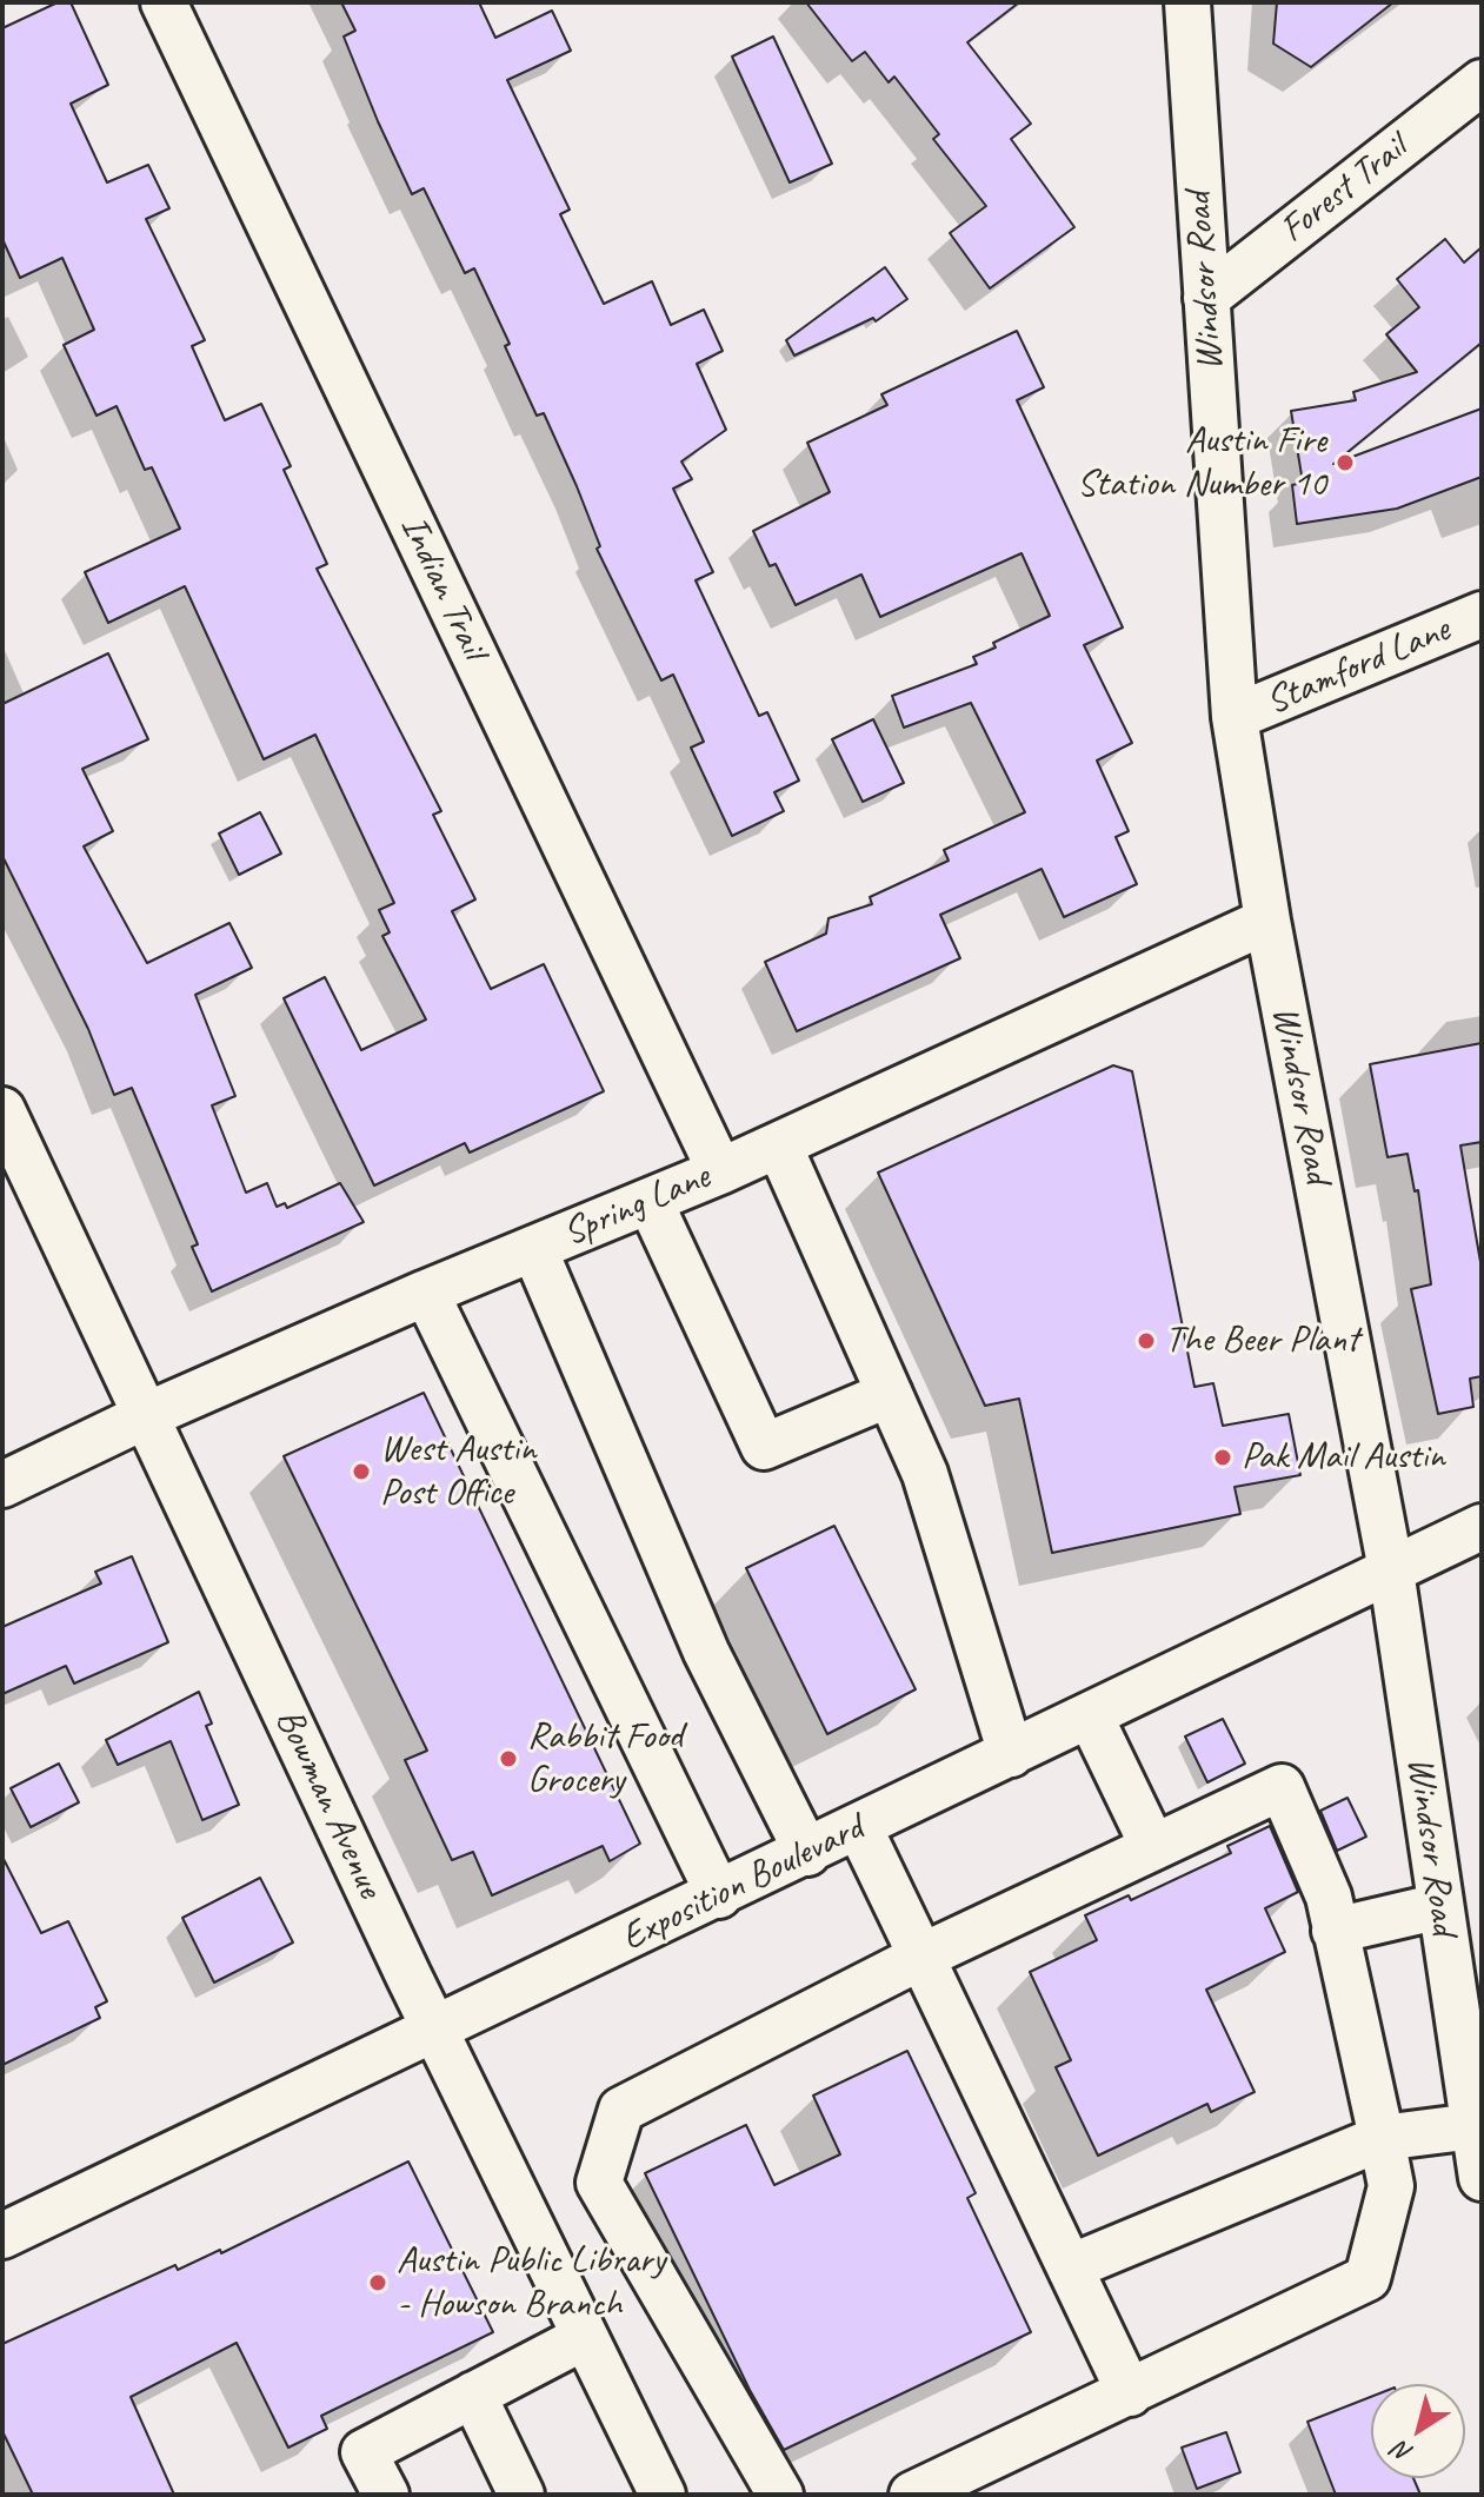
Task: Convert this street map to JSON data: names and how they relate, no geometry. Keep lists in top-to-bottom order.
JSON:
{
  "streets": {
    "street": [
      "Forest Trail",
      "Windsor Road",
      "Indian Trail",
      "Stamford Lane",
      "Spring Lane",
      "Bowman Avenue",
      "Exposition Boulevard"
    ]
  },
  "crossings": [
    ["Forest Trail", "Windsor Road"],
    ["Windsor Road", "Stamford Lane"],
    ["Windsor Road", "Spring Lane"],
    ["Windsor Road", "Exposition Boulevard"],
    ["Indian Trail", "Spring Lane"],
    ["Spring Lane", "Bowman Avenue"],
    ["Bowman Avenue", "Exposition Boulevard"]
  ],
  "places": [
    "Austin Fire Station Number 10",
    "The Beer Plant",
    "Pak Mail Austin",
    "West Austin Post Office",
    "Rabbit Food Grocery",
    "Austin Public Library - Howson Branch"
  ],
  "north": "bottom left"
}
